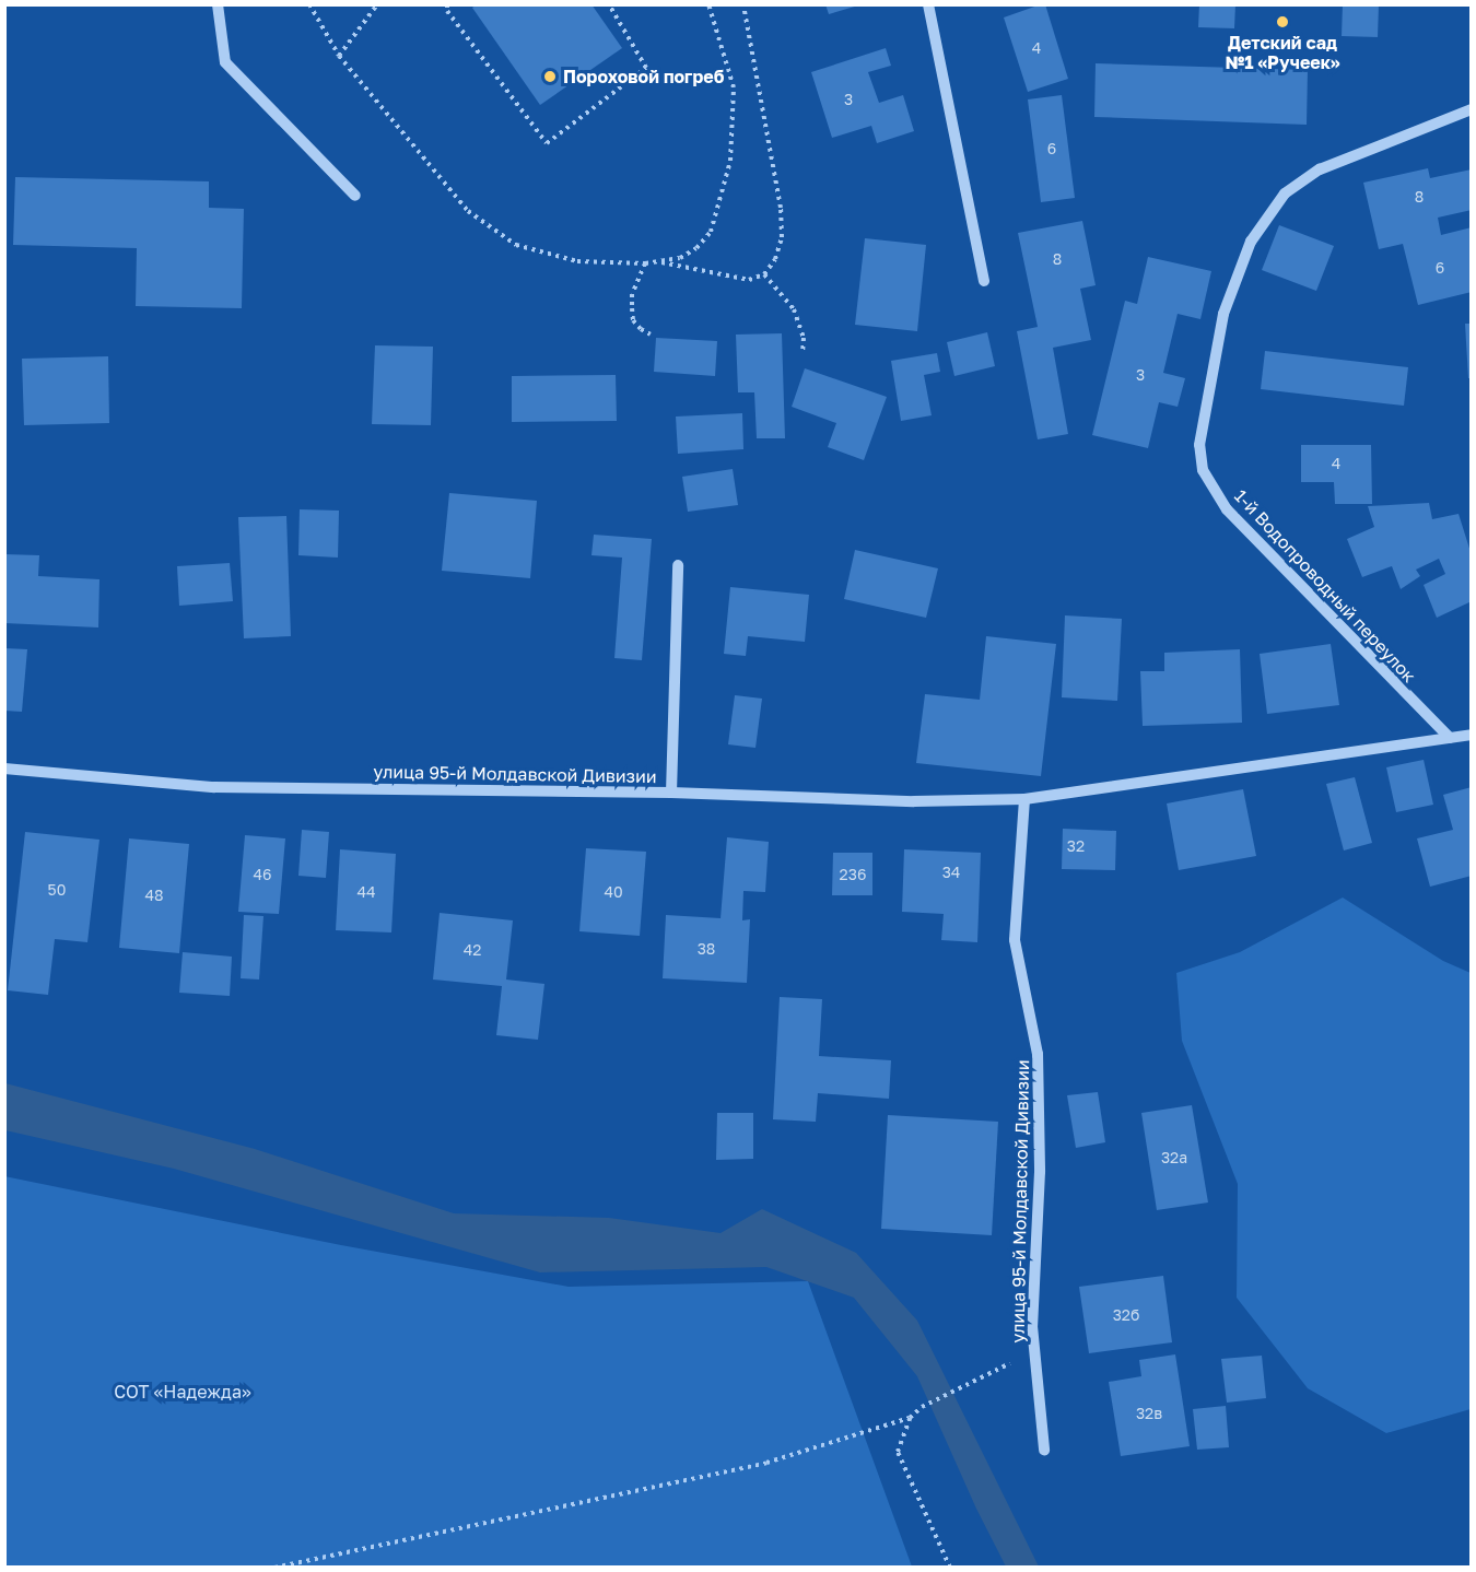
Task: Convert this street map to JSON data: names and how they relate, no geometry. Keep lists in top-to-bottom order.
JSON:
{
  "streets": {
    "street": ["1-й Водопроводный переулок", "улица 95-й Молдавской Дивизии"]
  },
  "crossings": [
    ["1-й Водопроводный переулок", "улица 95-й Молдавской Дивизии"]
  ],
  "parks": ["СОТ «Надежда»"],
  "places": ["Детский сад №1 «Ручеек»", "Пороховой погреб"],
  "house_numbers": [
    "4",
    "3",
    "6",
    "8",
    "8",
    "6",
    "3",
    "4",
    "32",
    "34",
    "46",
    "236",
    "50",
    "44",
    "40",
    "48",
    "38",
    "42",
    "32а",
    "32б",
    "32в"
  ]
}
